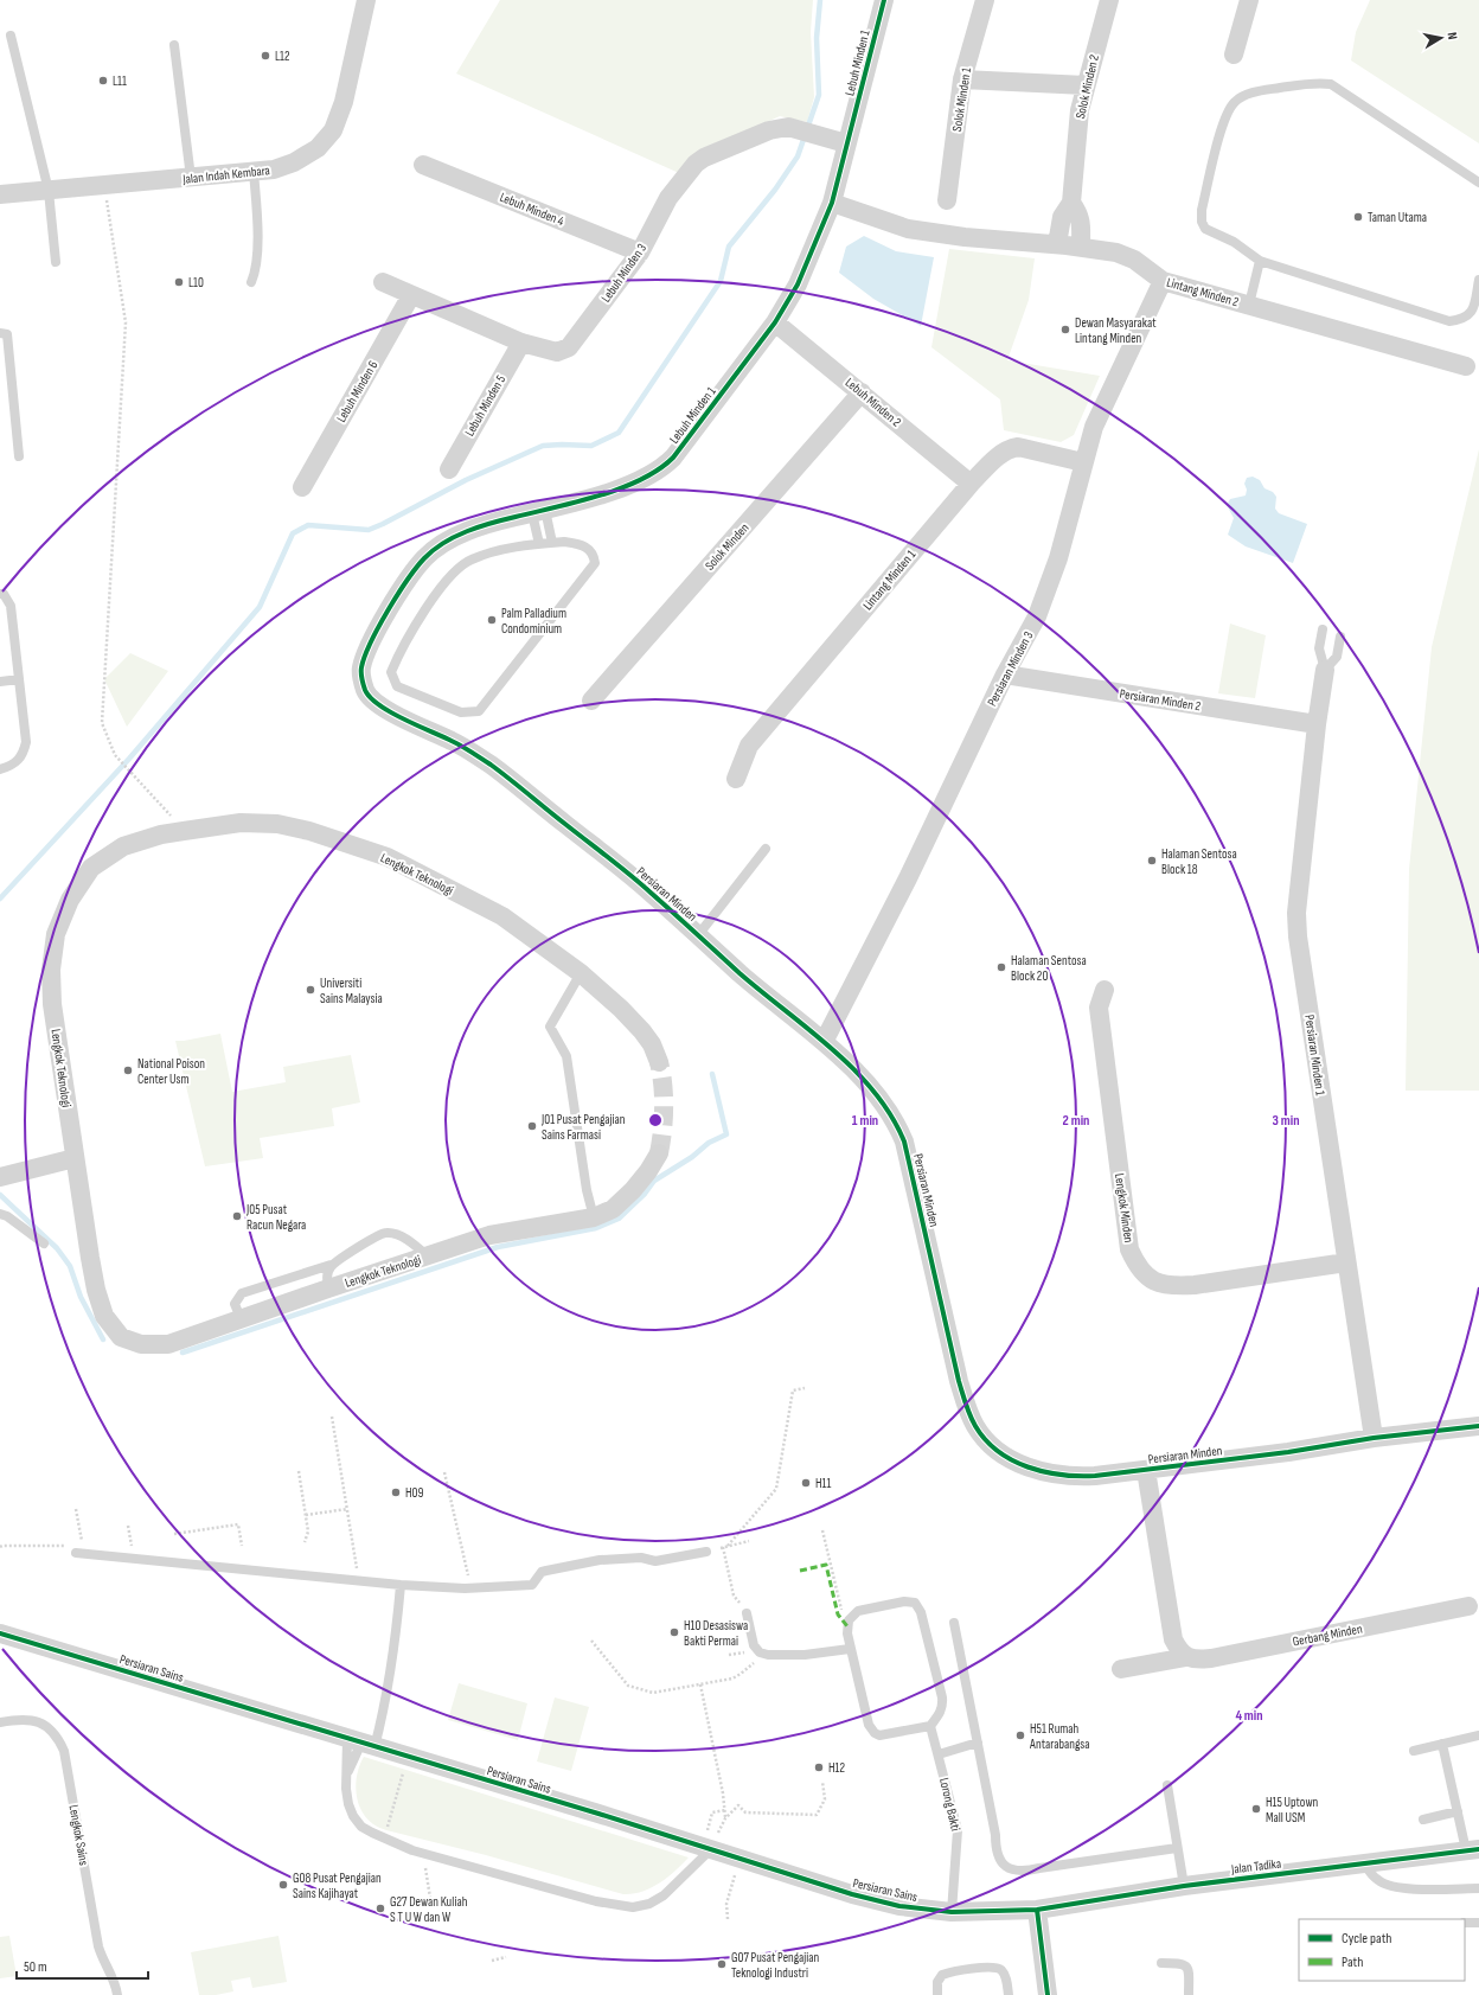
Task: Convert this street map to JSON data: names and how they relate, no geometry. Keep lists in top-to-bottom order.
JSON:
{
  "streets": {
    "street": [
      "Lebuh Minden 1",
      "Solok Minden 2",
      "Solok Minden 1",
      "Jalan Indah Kembara",
      "Lebuh Minden 4",
      "Lebuh Minden 3",
      "Lintang Minden 2",
      "Lebuh Minden 6",
      "Lebuh Minden 2",
      "Lebuh Minden 5",
      "Solok Minden",
      "Lintang Minden 1",
      "Persiaran Minden 3",
      "Persiaran Minden 2",
      "Lengkok Teknologi",
      "Persiaran Minden",
      "Persiaran Minden 1",
      "Lengkok Minden",
      "Gerbang Minden",
      "Persiaran Sains",
      "Jalan Tadika"
    ],
    "lane": ["Lorong Bakti", "Lengkok Sains"]
  },
  "crossings": [
    ["Lebuh Minden 1", "Lebuh Minden 3"],
    ["Lebuh Minden 1", "Lintang Minden 2"],
    ["Lebuh Minden 1", "Lebuh Minden 2"],
    ["Lebuh Minden 1", "Persiaran Minden"],
    ["Solok Minden 2", "Lintang Minden 2"],
    ["Lebuh Minden 4", "Lebuh Minden 3"],
    ["Lebuh Minden 3", "Lebuh Minden 6"],
    ["Lebuh Minden 3", "Lebuh Minden 5"],
    ["Lintang Minden 2", "Persiaran Minden 3"],
    ["Lebuh Minden 2", "Solok Minden"],
    ["Lebuh Minden 2", "Lintang Minden 1"],
    ["Lintang Minden 1", "Persiaran Minden 3"],
    ["Persiaran Minden 3", "Persiaran Minden 2"],
    ["Persiaran Minden 3", "Persiaran Minden"],
    ["Persiaran Minden 2", "Persiaran Minden 1"],
    ["Persiaran Minden", "Persiaran Minden 1"],
    ["Persiaran Minden 1", "Lengkok Minden"],
    ["Persiaran Sains", "Lorong Bakti"],
    ["Persiaran Sains", "Jalan Tadika"]
  ],
  "places": [
    "L12",
    "L11",
    "Taman Utama",
    "L10",
    "Dewan Masyarakat Lintang Minden",
    "Palm Palladium Condominium",
    "Halaman Sentosa Block 18",
    "Halaman Sentosa Block 20",
    "Universiti Sains Malaysia",
    "National Poison Center Usm",
    "J01 Pusat Pengajian Sains Farmasi",
    "J05 Pusat Racun Negara",
    "H11",
    "H09",
    "H10 Desasiswa Bakti Permai",
    "H51 Rumah Antarabangsa",
    "H12",
    "H15 Uptown Mall USM",
    "G08 Pusat Pengajian Sains Kajihayat",
    "G27 Dewan Kuliah S T U W dan W",
    "G07 Pusat Pengajian Teknologi Industri"
  ],
  "legend": ["Cycle path", "Path"],
  "scale_bar": "50 m",
  "north": "right",
  "rings": [
    "1 min",
    "2 min",
    "3 min",
    "4 min"
  ]
}
